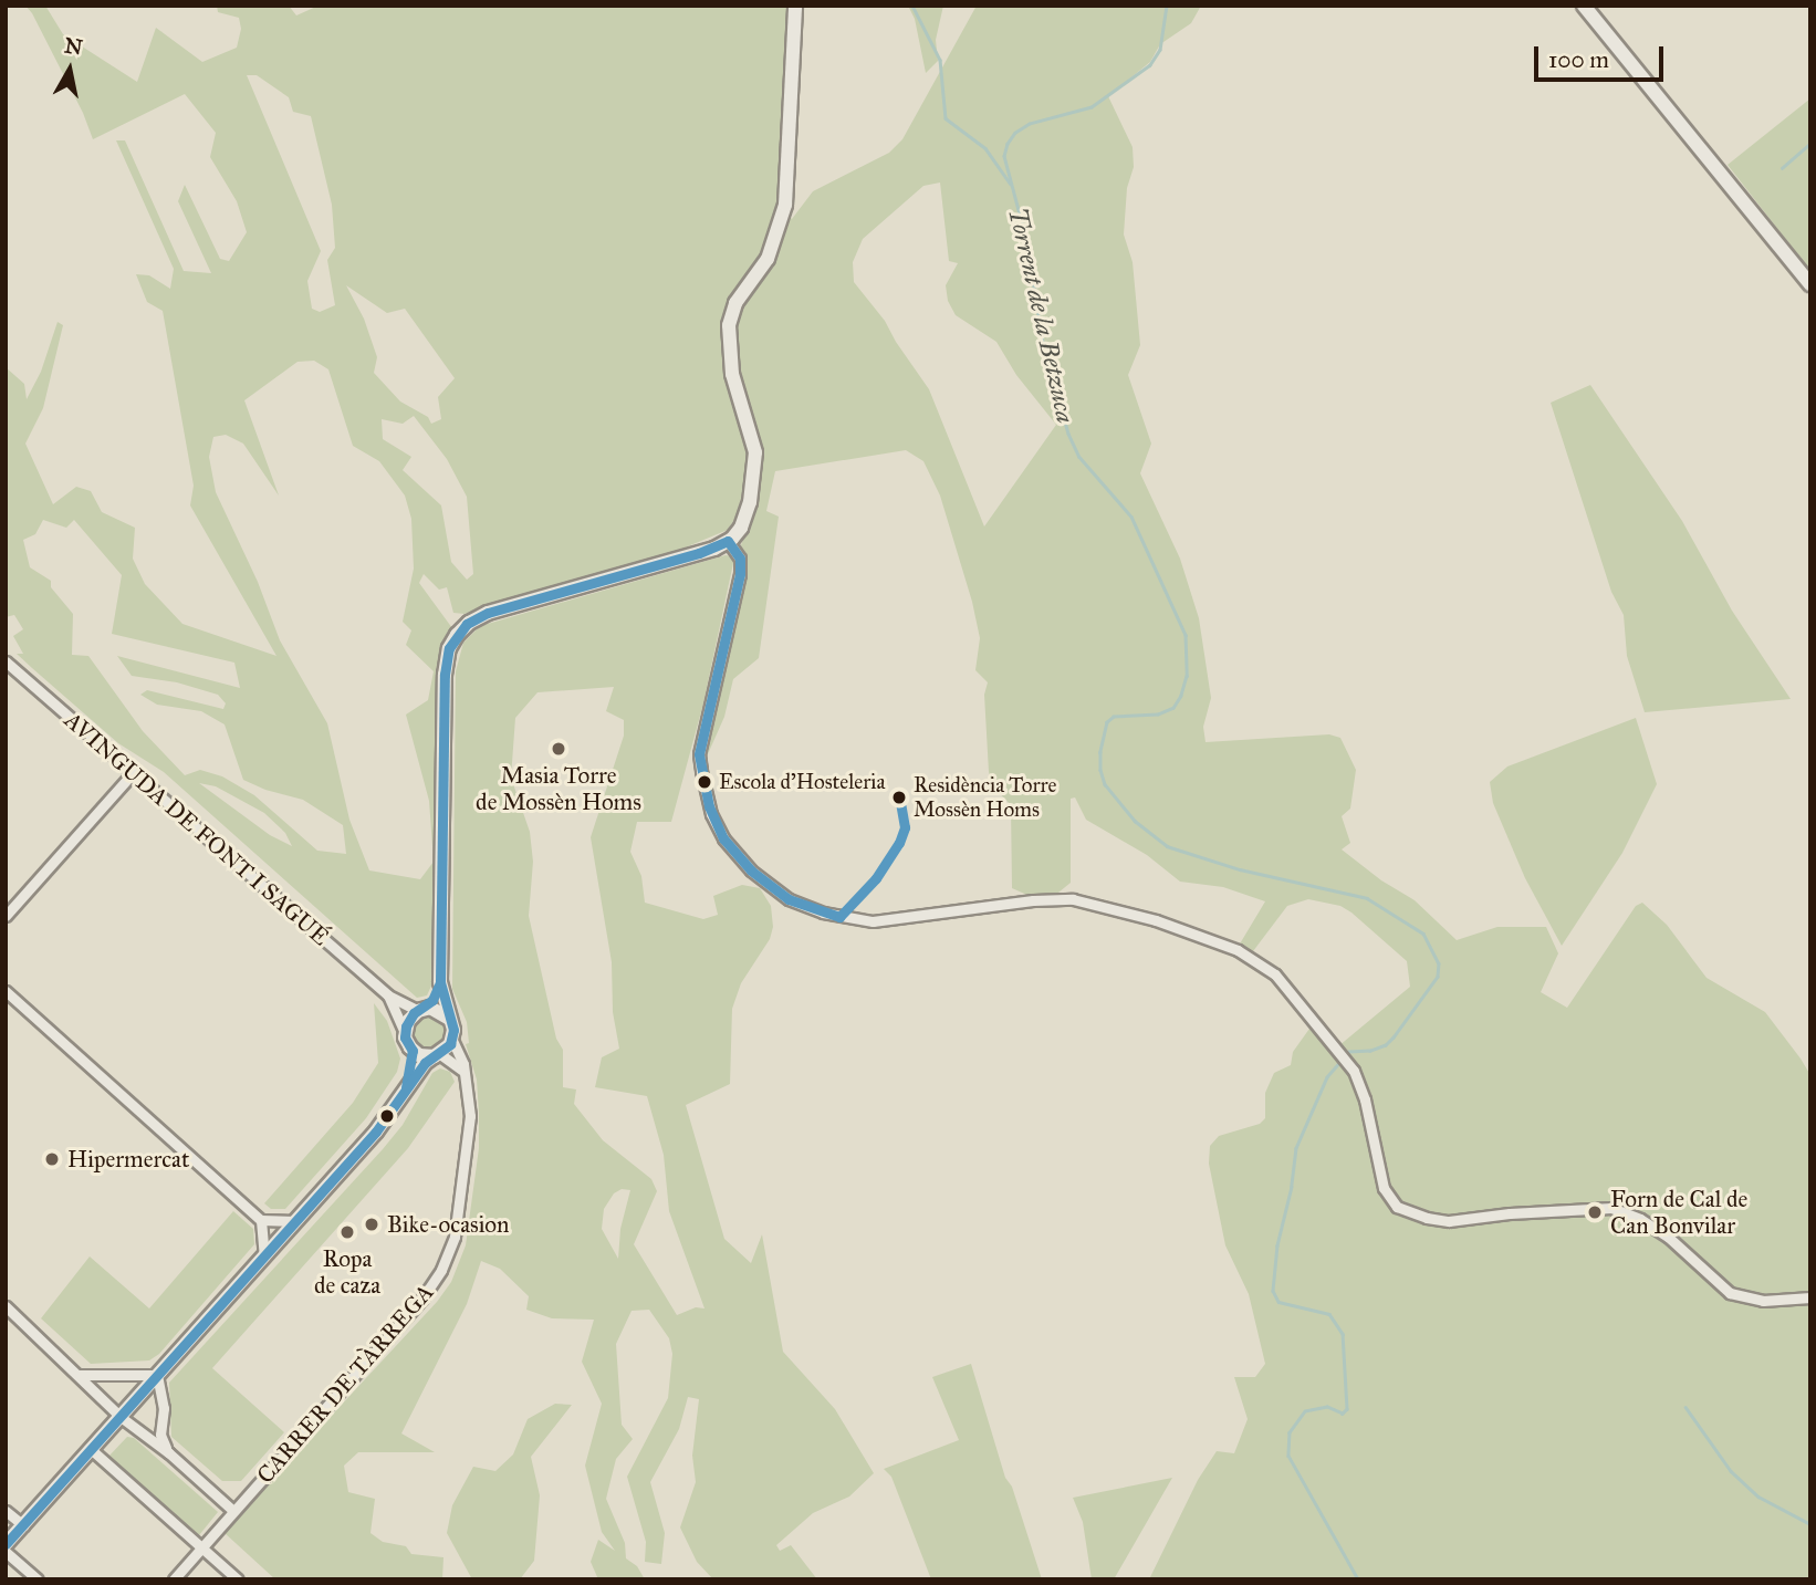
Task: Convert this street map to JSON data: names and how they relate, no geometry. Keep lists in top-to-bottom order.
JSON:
{
  "streets": {
    "street": ["AVINGUDA DE FONT I SAGUÉ", "CARRER DE TÀRREGA"]
  },
  "crossings": [
    ["AVINGUDA DE FONT I SAGUÉ", "CARRER DE TÀRREGA"]
  ],
  "water": ["Torrent de la Betzuca"],
  "places": [
    "Masia Torre de Mossèn Homs",
    "Escola d'Hosteleria",
    "Residència Torre Mossèn Homs",
    "Hipermercat",
    "Forn de Cal de Can Bonvilar",
    "Bike-ocasion",
    "Ropa de caza"
  ],
  "scale_bar": "100 m",
  "north": "top"
}
